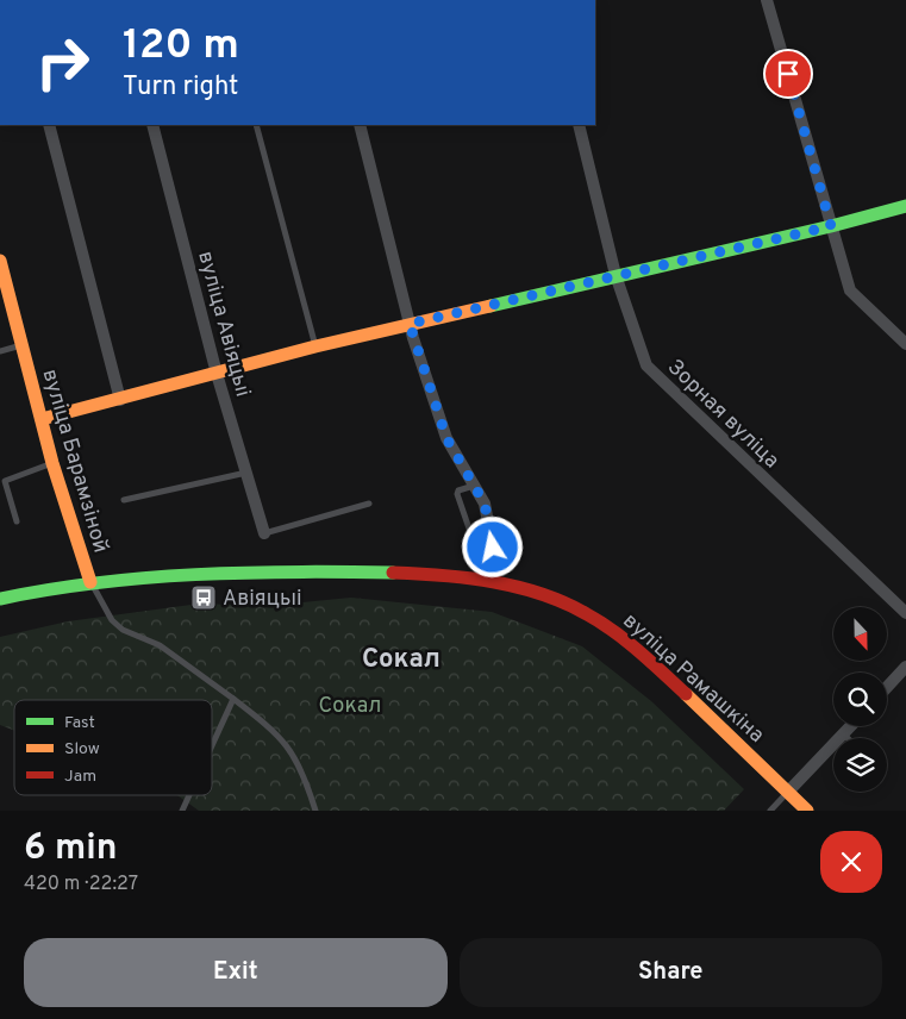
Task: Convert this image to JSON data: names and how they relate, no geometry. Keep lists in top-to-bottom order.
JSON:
{
  "streets": {
    "street": [
      "вуліца Авіяцыі",
      "Зорная вуліца",
      "вуліца Барамзіной",
      "вуліца Рамашкіна"
    ]
  },
  "crossings": [
    ["вуліца Барамзіной", "вуліца Рамашкіна"]
  ],
  "districts": ["Сокал"],
  "parks": ["Сокал"],
  "places": {
    "bus stop": ["Авіяцыі"]
  },
  "legend": ["Fast", "Slow", "Jam"],
  "north": "bottom",
  "page": {
    "turn": ["120 m", "Turn right"],
    "heading": ["6 min", "420 m · 22:27"],
    "buttons": ["Exit", "Share"]
  }
}
